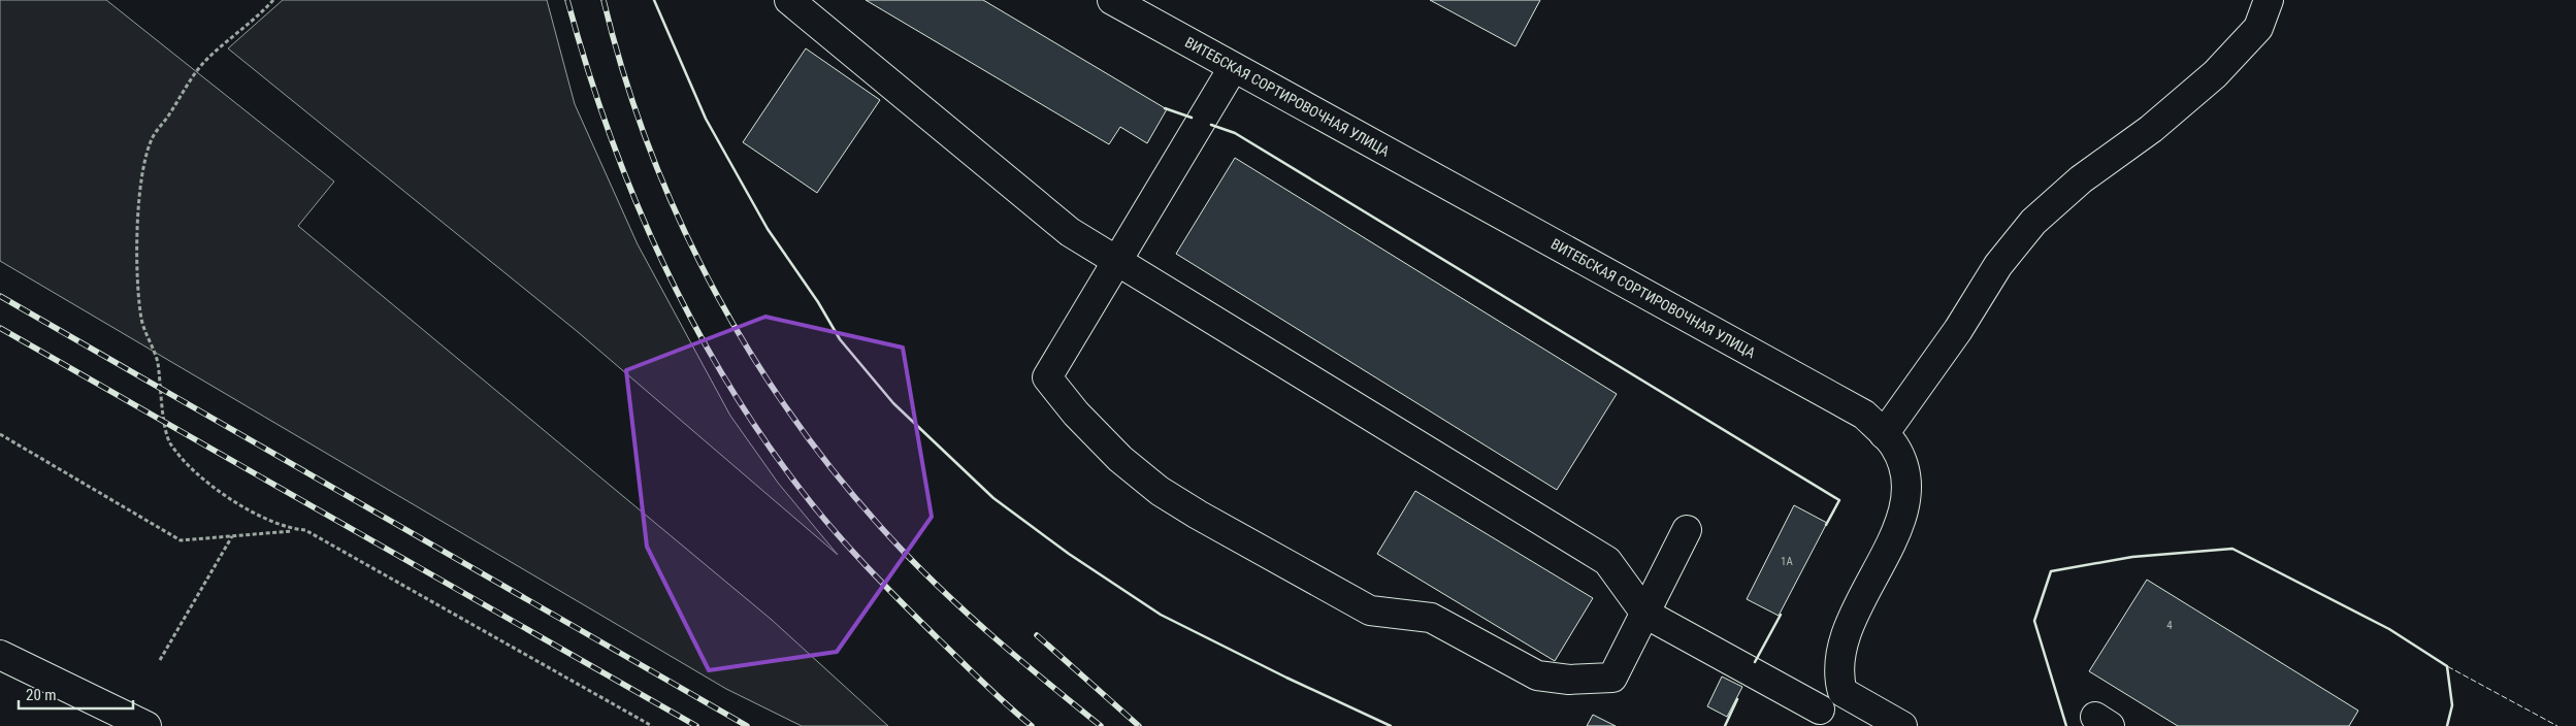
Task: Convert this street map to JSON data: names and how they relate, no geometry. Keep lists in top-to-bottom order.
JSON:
{
  "streets": {
    "street": ["ВИТЕБСКАЯ СОРТИРОВОЧНАЯ УЛИЦА"]
  },
  "house_numbers": ["1А", "4"],
  "scale_bar": "20 m"
}
